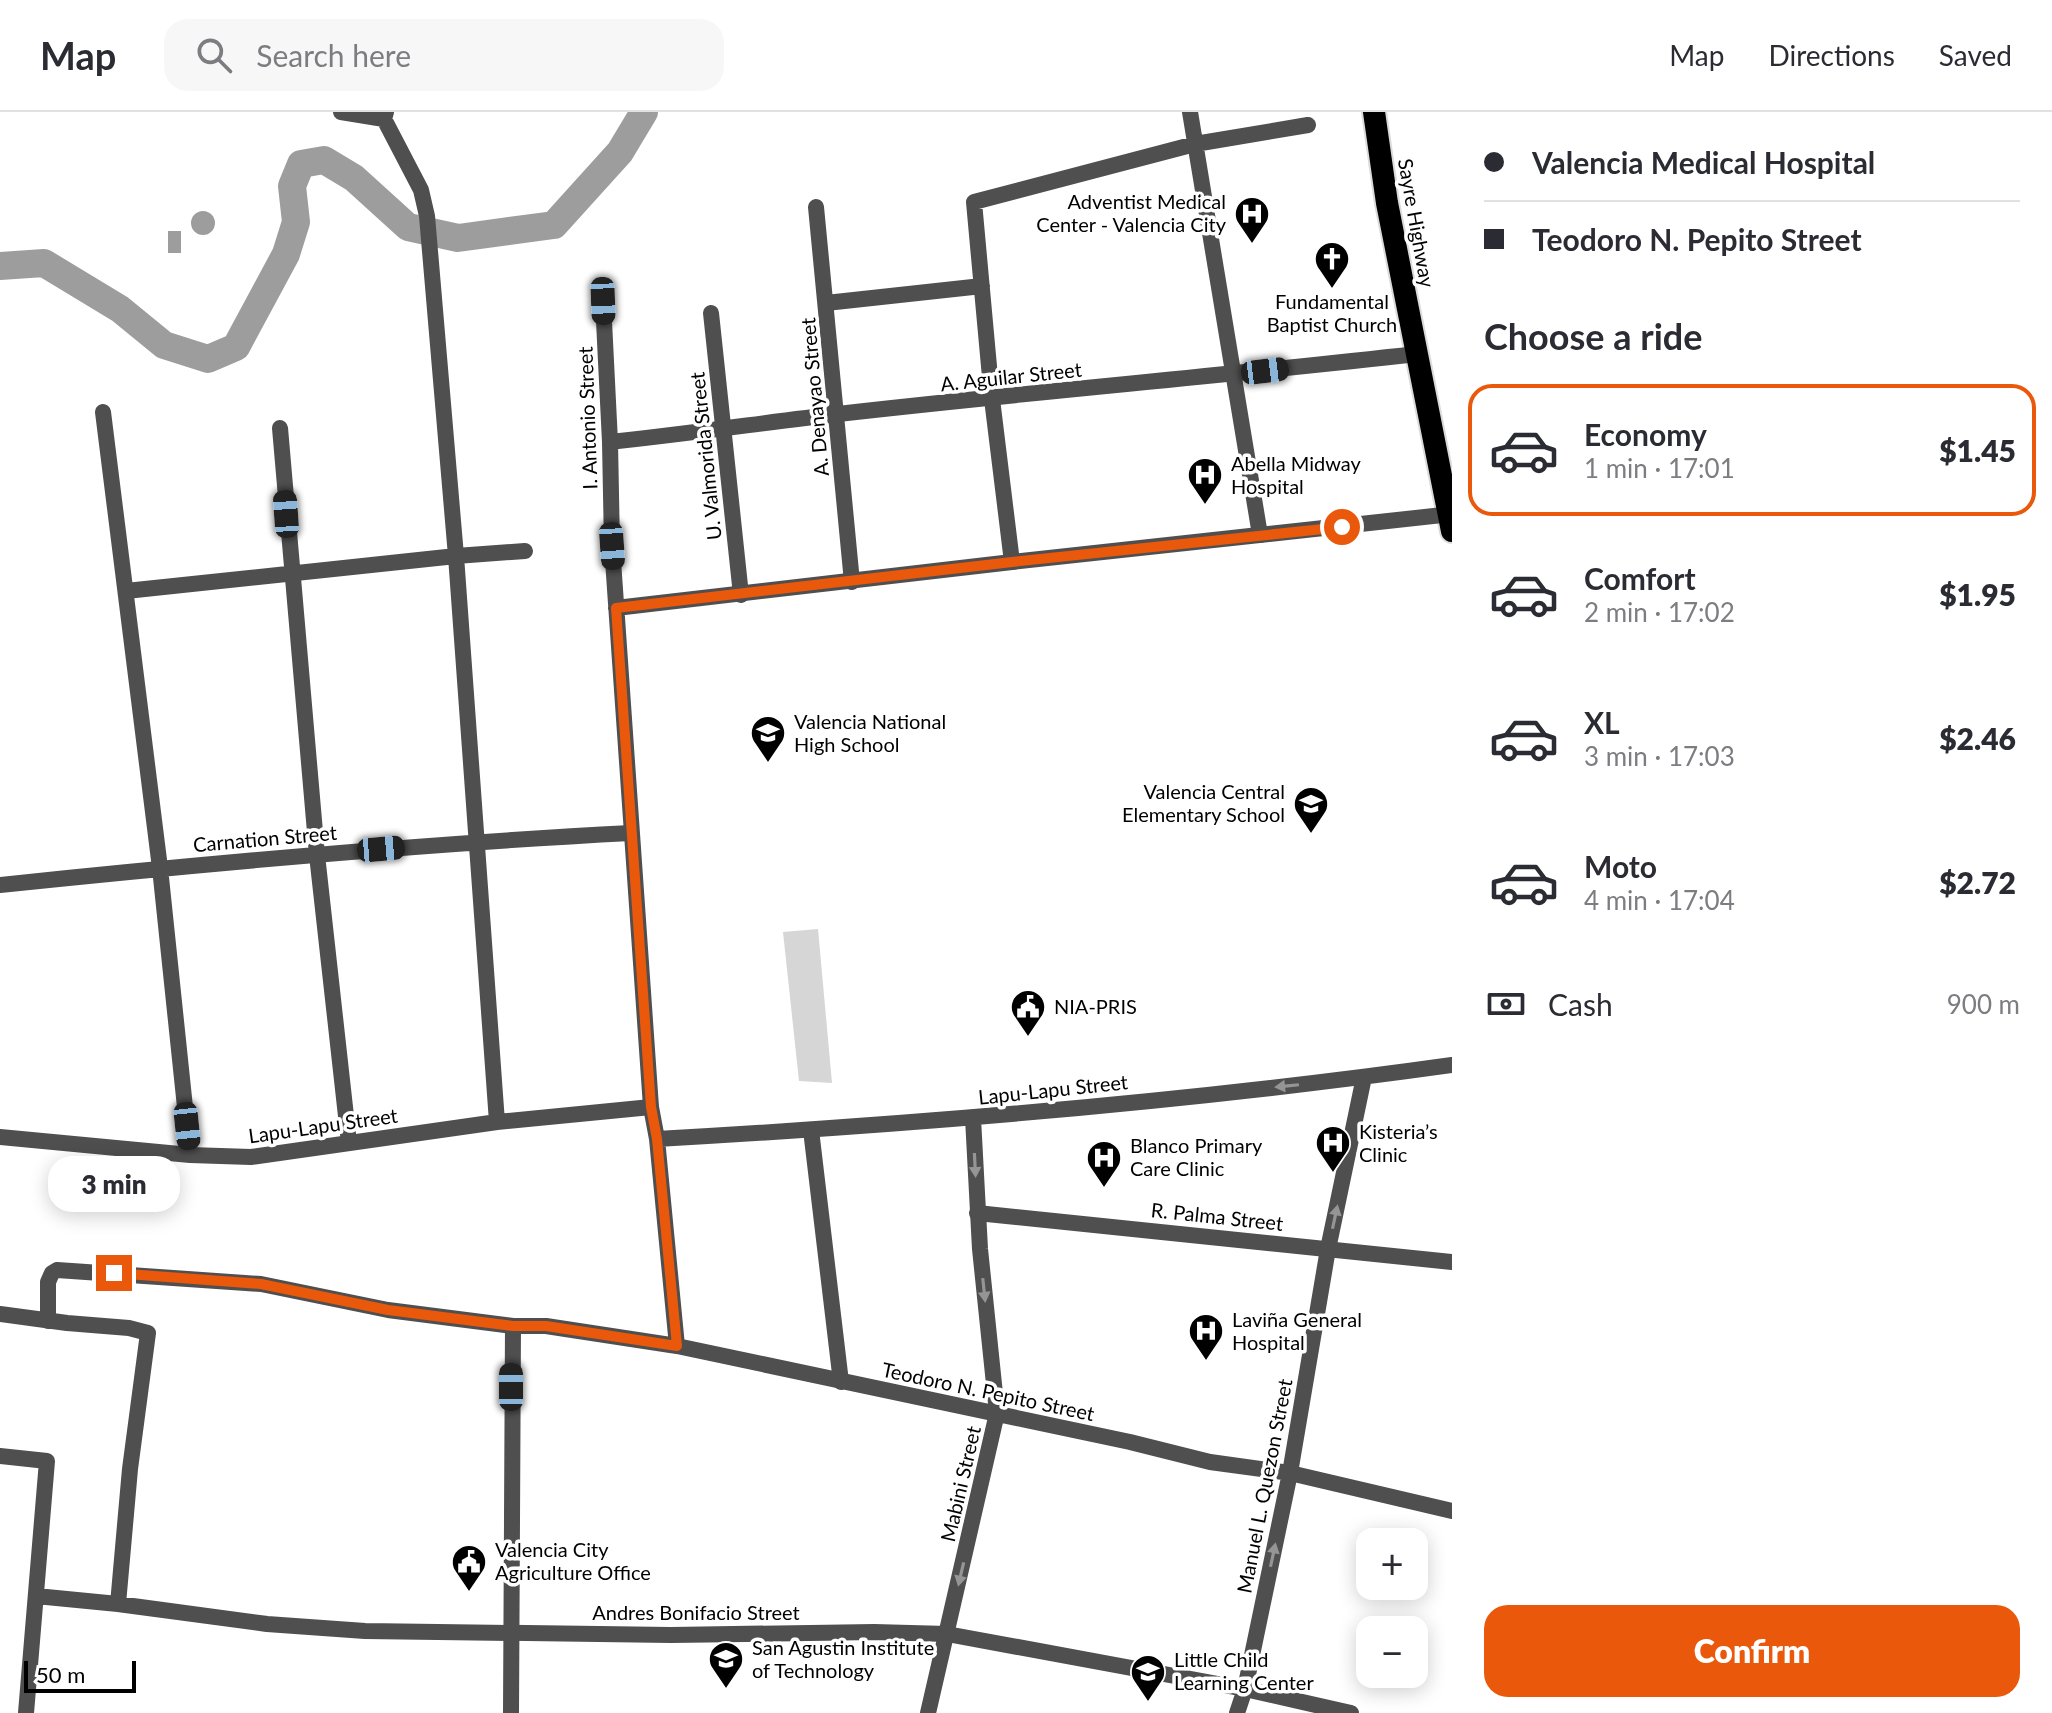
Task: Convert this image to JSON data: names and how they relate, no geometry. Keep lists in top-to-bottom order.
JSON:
{
  "streets": {
    "highway": ["Sayre Highway"],
    "street": [
      "A. Aguilar Street",
      "A. Denayao Street",
      "I. Antonio Street",
      "U. Valmorida Street",
      "Carnation Street",
      "Lapu-Lapu Street",
      "R. Palma Street",
      "Teodoro N. Pepito Street",
      "Mabini Street",
      "Manuel L. Quezon Street",
      "Andres Bonifacio Street"
    ]
  },
  "crossings": [
    ["Sayre Highway", "A. Aguilar Street"],
    ["A. Aguilar Street", "A. Denayao Street"],
    ["A. Aguilar Street", "I. Antonio Street"],
    ["A. Aguilar Street", "U. Valmorida Street"],
    ["I. Antonio Street", "Carnation Street"],
    ["I. Antonio Street", "Lapu-Lapu Street"],
    ["I. Antonio Street", "Teodoro N. Pepito Street"],
    ["Lapu-Lapu Street", "Mabini Street"],
    ["Lapu-Lapu Street", "Manuel L. Quezon Street"],
    ["R. Palma Street", "Mabini Street"],
    ["R. Palma Street", "Manuel L. Quezon Street"],
    ["Teodoro N. Pepito Street", "Mabini Street"],
    ["Teodoro N. Pepito Street", "Manuel L. Quezon Street"],
    ["Mabini Street", "Andres Bonifacio Street"],
    ["Manuel L. Quezon Street", "Andres Bonifacio Street"]
  ],
  "one_way": ["Mabini Street", "Manuel L. Quezon Street"],
  "places": {
    "hospital": [
      "Adventist Medical Center - Valencia City",
      "Abella Midway Hospital",
      "Kisteria’s Clinic",
      "Blanco Primary Care Clinic",
      "Laviña General Hospital"
    ],
    "church": ["Fundamental Baptist Church"],
    "school or university": [
      "Valencia National High School",
      "Valencia Central Elementary School",
      "San Agustin Institute of Technology",
      "Little Child Learning Center"
    ],
    "public building": ["NIA-PRIS", "Valencia City Agriculture Office"]
  },
  "scale_bar": "50 m",
  "page": {
    "header": "Map",
    "search": "Search here",
    "nav": ["Map", "Directions", "Saved"],
    "banner": ["Valencia Medical Hospital", "Teodoro N. Pepito Street"],
    "heading": "Choose a ride",
    "list": [
      {
        "name": "Economy",
        "note": "1 min · 17:01",
        "value": "$1.45"
      },
      {
        "name": "Comfort",
        "note": "2 min · 17:02",
        "value": "$1.95"
      },
      {
        "name": "XL",
        "note": "3 min · 17:03",
        "value": "$2.46"
      },
      {
        "name": "Moto",
        "note": "4 min · 17:04",
        "value": "$2.72"
      }
    ],
    "pay": ["Cash", "900 m"],
    "bubble": "3 min",
    "map_buttons": ["+", "−"],
    "buttons": "Confirm",
    "scale": "50 m"
  }
}
